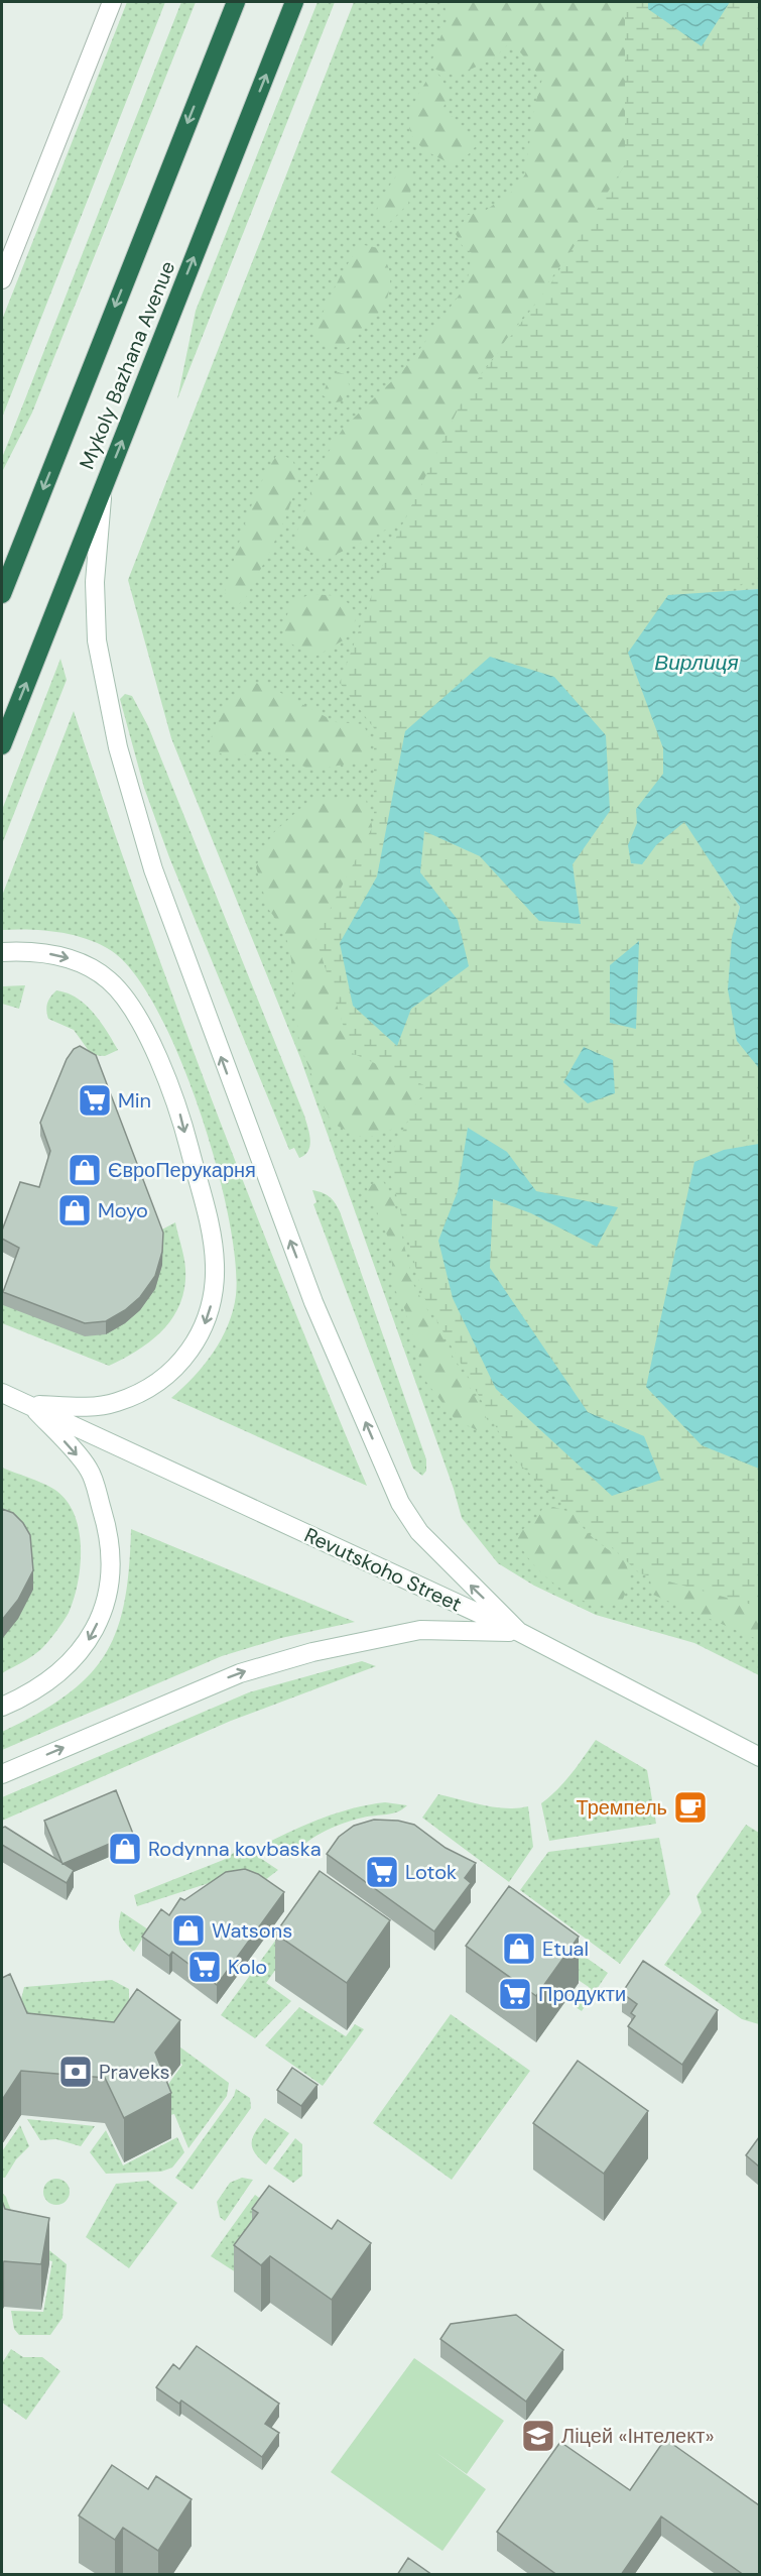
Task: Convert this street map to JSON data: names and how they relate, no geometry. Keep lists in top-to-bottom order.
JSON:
{
  "streets": {
    "highway": ["Mykoly Bazhana Avenue"],
    "street": ["Revutskoho Street"]
  },
  "water": ["Вирлиця"],
  "places": {
    "supermarket": [
      "Min",
      "Lotok",
      "Kolo",
      "Продукти"
    ],
    "shop": [
      "ЄвроПерукарня",
      "Moyo",
      "Rodynna kovbaska",
      "Watsons",
      "Etual"
    ],
    "cafe": ["Тремпель"],
    "bank": ["Praveks"],
    "school or university": ["Ліцей «Інтелект»"]
  }
}
